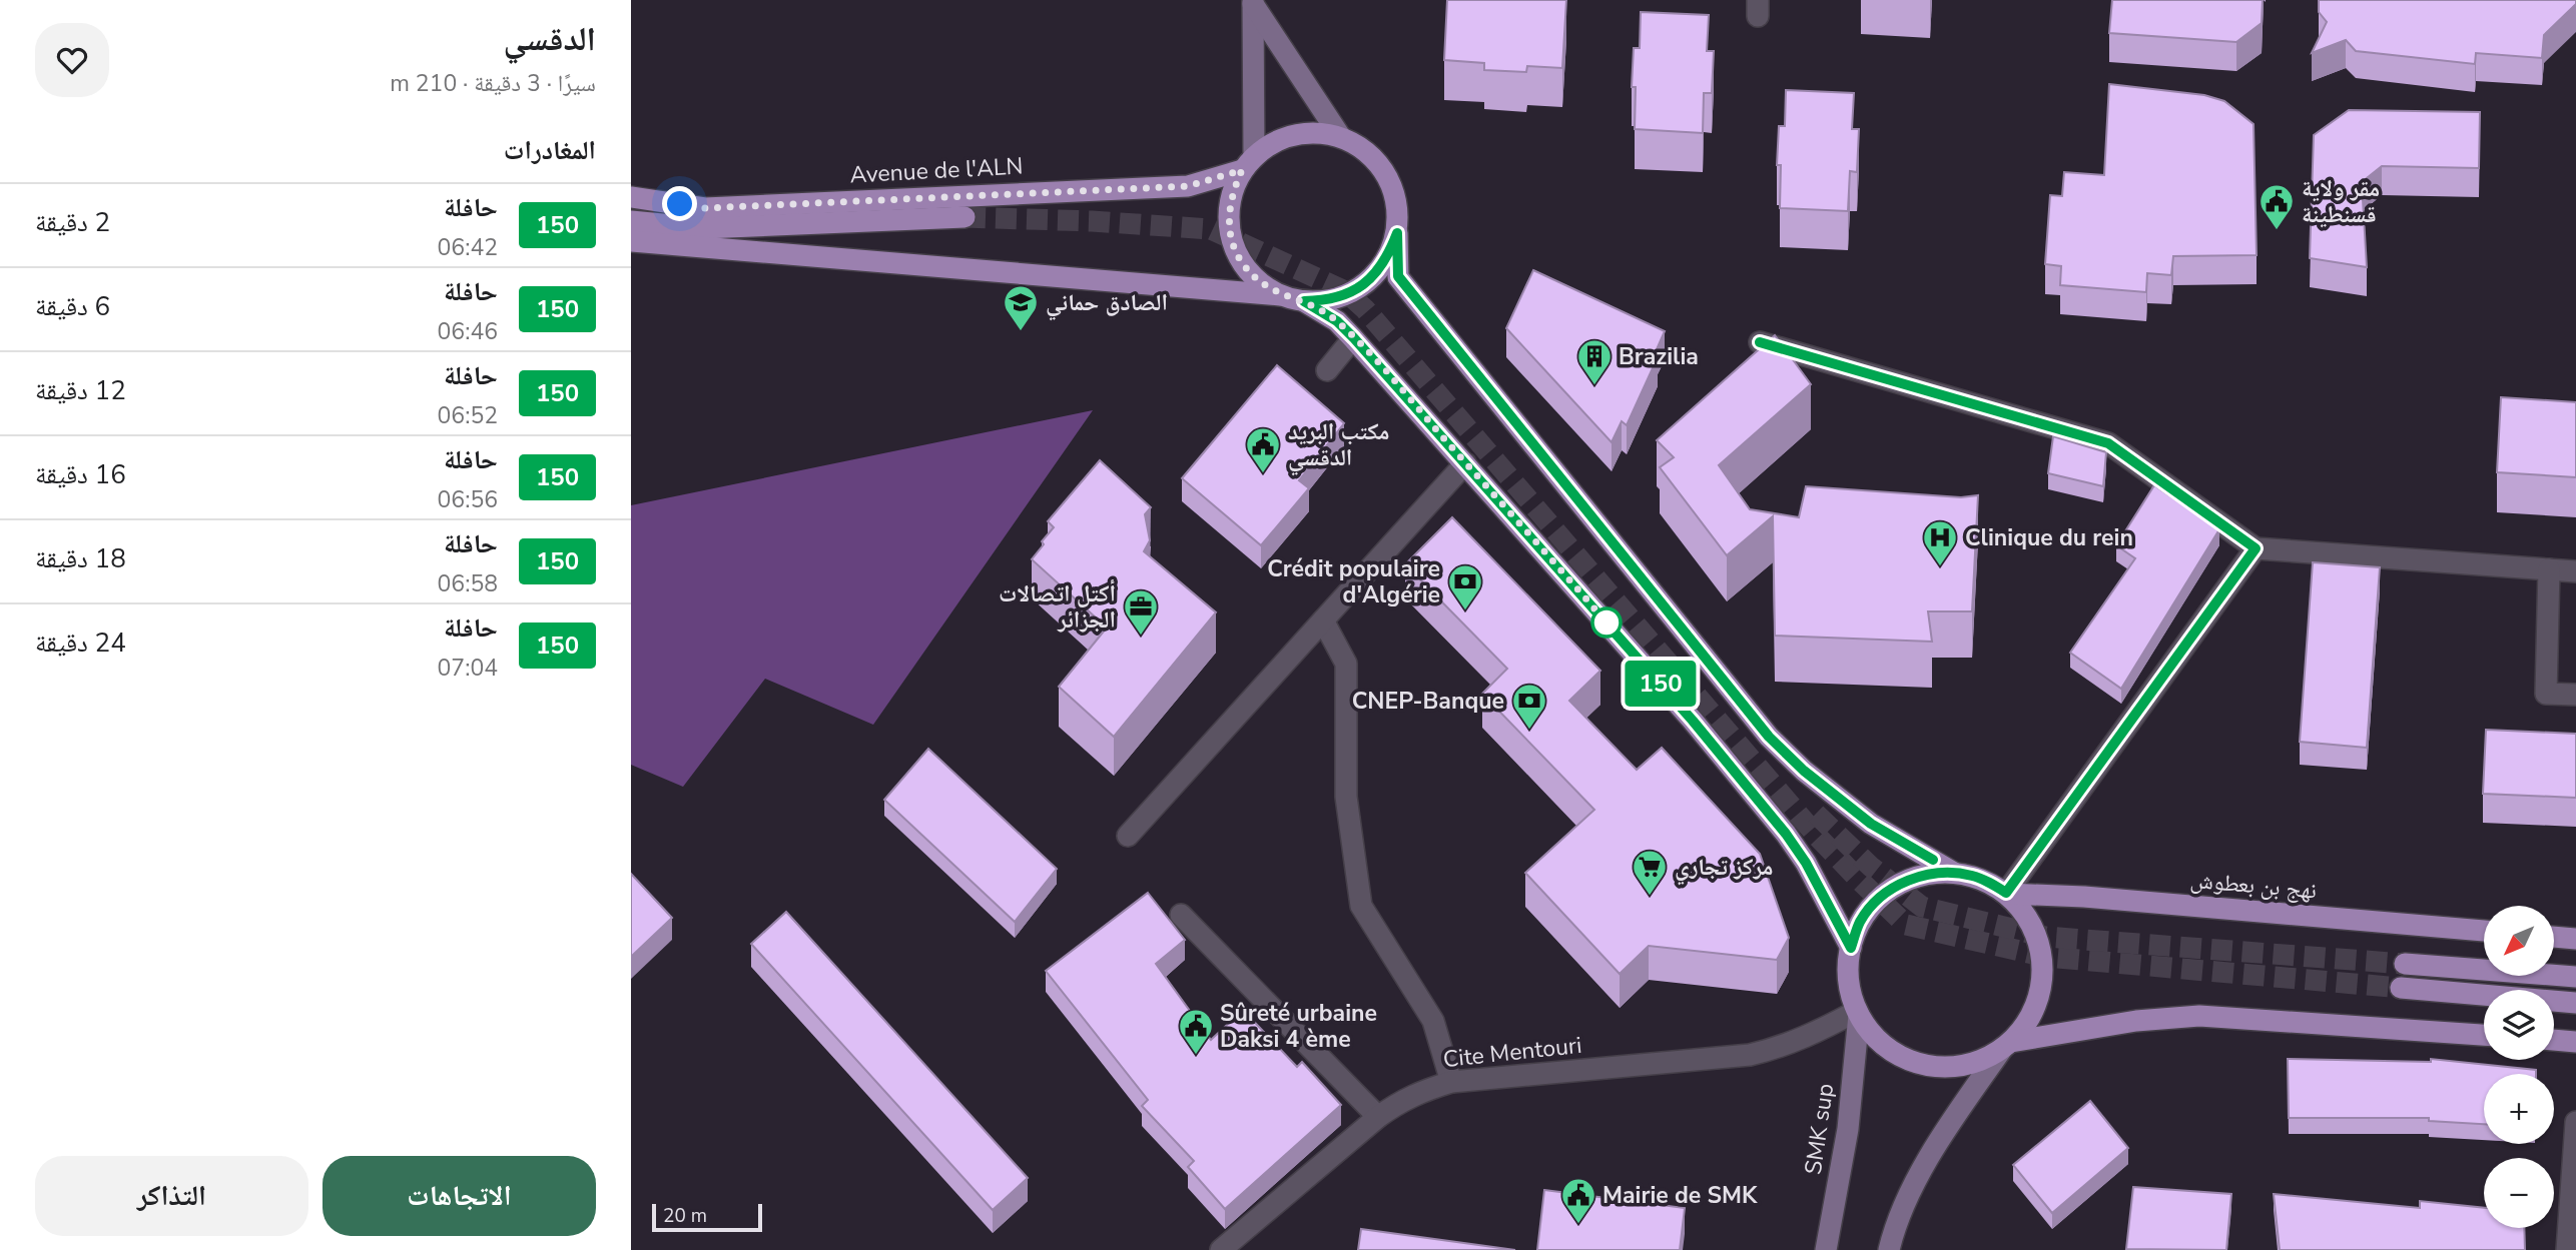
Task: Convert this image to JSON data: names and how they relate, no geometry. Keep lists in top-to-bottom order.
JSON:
{
  "streets": {
    "main road": ["Avenue de l'ALN", "نهج بن بعطوش", "SMK sup"],
    "street": ["Cite Mentouri"]
  },
  "crossings": [
    ["نهج بن بعطوش", "Cite Mentouri"],
    ["نهج بن بعطوش", "SMK sup"],
    ["Cite Mentouri", "SMK sup"]
  ],
  "places": {
    "public building": [
      "مقر ولاية قسنطينة",
      "مكتب البريد الدقسي",
      "Sûreté urbaine Daksi 4 ème",
      "Mairie de SMK"
    ],
    "school or university": ["الصادق حماني"],
    "building": ["Brazilia"],
    "hospital": ["Clinique du rein"],
    "bank": ["Crédit populaire d'Algérie", "CNEP-Banque"],
    "office": ["أكتل اتصالات الجزائر"],
    "supermarket": ["مركز تجاري"]
  },
  "lines": ["bus line 150"],
  "scale_bar": "20 m",
  "north": "bottom left",
  "page": {
    "on_map": "150",
    "heading": [
      ["الدقسي", "سيرًا · 3 دقيقة · 210 m"],
      "المغادرات"
    ],
    "list": [
      {
        "mark": "150",
        "name": "حافلة",
        "note": "06:42",
        "value": "2 دقيقة"
      },
      {
        "mark": "150",
        "name": "حافلة",
        "note": "06:46",
        "value": "6 دقيقة"
      },
      {
        "mark": "150",
        "name": "حافلة",
        "note": "06:52",
        "value": "12 دقيقة"
      },
      {
        "mark": "150",
        "name": "حافلة",
        "note": "06:56",
        "value": "16 دقيقة"
      },
      {
        "mark": "150",
        "name": "حافلة",
        "note": "06:58",
        "value": "18 دقيقة"
      },
      {
        "mark": "150",
        "name": "حافلة",
        "note": "07:04",
        "value": "24 دقيقة"
      }
    ],
    "map_buttons": ["+", "−"],
    "buttons": ["الاتجاهات", "التذاكر"],
    "scale": "20 m"
  }
}
